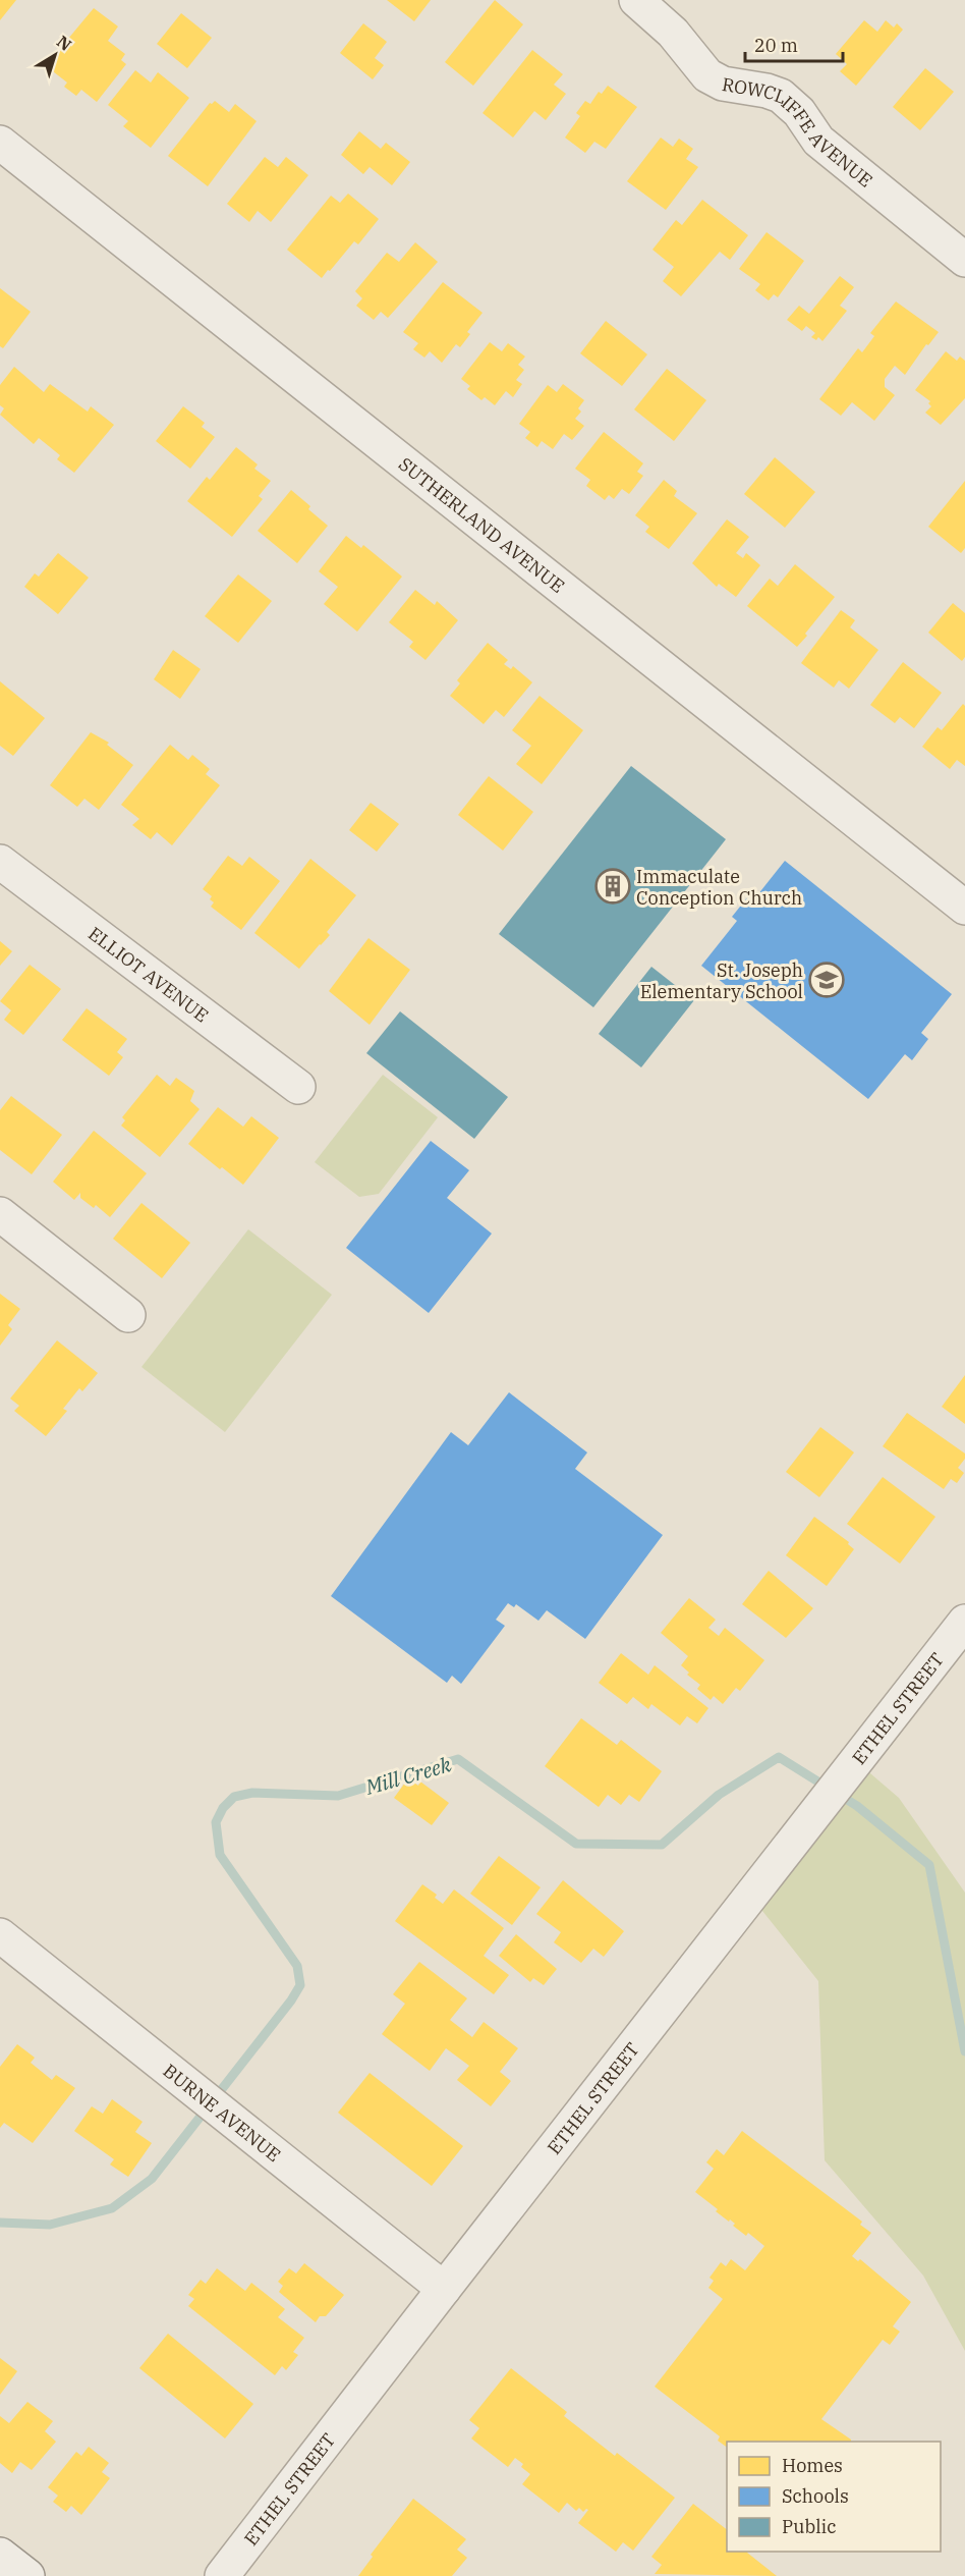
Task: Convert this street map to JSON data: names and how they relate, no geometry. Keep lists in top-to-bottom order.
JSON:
{
  "streets": {
    "street": [
      "ROWCLIFFE AVENUE",
      "SUTHERLAND AVENUE",
      "ELLIOT AVENUE",
      "ETHEL STREET",
      "BURNE AVENUE"
    ]
  },
  "crossings": [
    ["ETHEL STREET", "BURNE AVENUE"]
  ],
  "water": ["Mill Creek"],
  "places": {
    "building": ["Immaculate Conception Church"],
    "school or university": ["St. Joseph Elementary School"]
  },
  "legend": ["Homes", "Schools", "Public"],
  "scale_bar": "20 m",
  "north": "top right"
}
